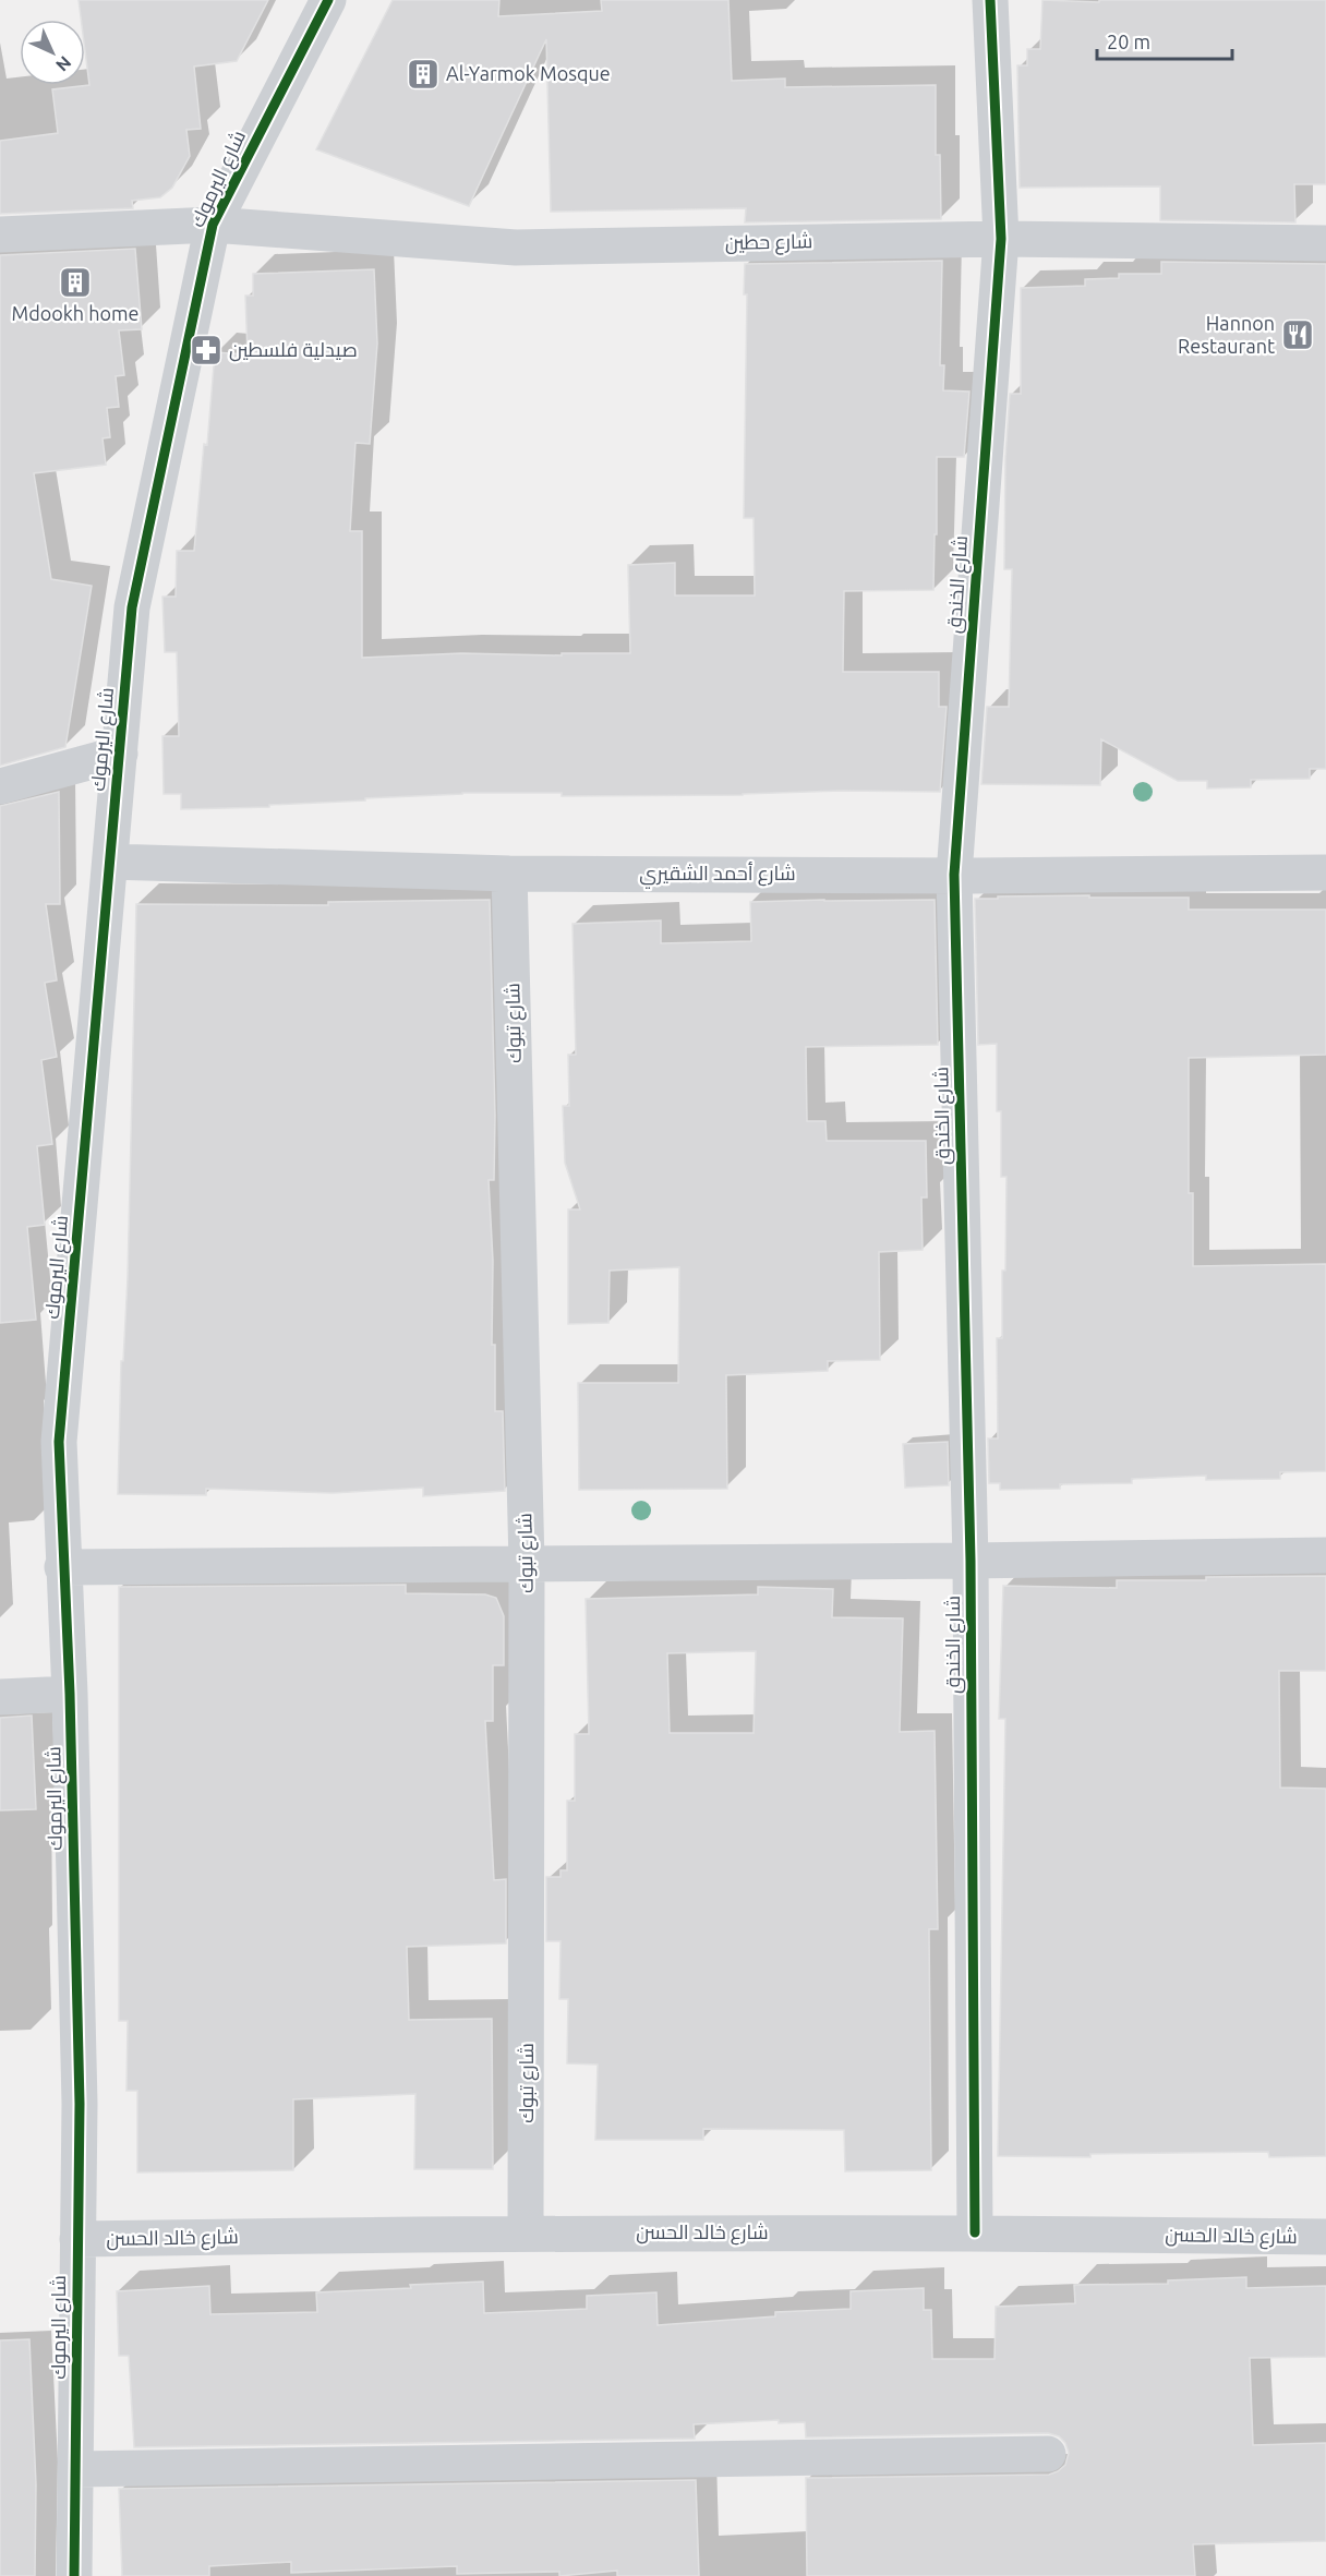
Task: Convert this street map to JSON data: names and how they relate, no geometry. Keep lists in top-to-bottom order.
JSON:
{
  "streets": {
    "street": [
      "شارع اليرموك",
      "شارع حطين",
      "شارع الخندق",
      "شارع أحمد الشقيري",
      "شارع تبوك",
      "شارع خالد الحسن"
    ]
  },
  "crossings": [
    ["شارع اليرموك", "شارع حطين"],
    ["شارع اليرموك", "شارع أحمد الشقيري"],
    ["شارع اليرموك", "شارع خالد الحسن"],
    ["شارع حطين", "شارع الخندق"],
    ["شارع الخندق", "شارع أحمد الشقيري"],
    ["شارع الخندق", "شارع خالد الحسن"],
    ["شارع أحمد الشقيري", "شارع تبوك"],
    ["شارع تبوك", "شارع خالد الحسن"]
  ],
  "places": {
    "building": ["Al-Yarmok Mosque", "Mdookh home"],
    "restaurant": ["Hannon Restaurant"],
    "pharmacy": ["صيدلية فلسطين"]
  },
  "scale_bar": "20 m",
  "north": "bottom right"
}
